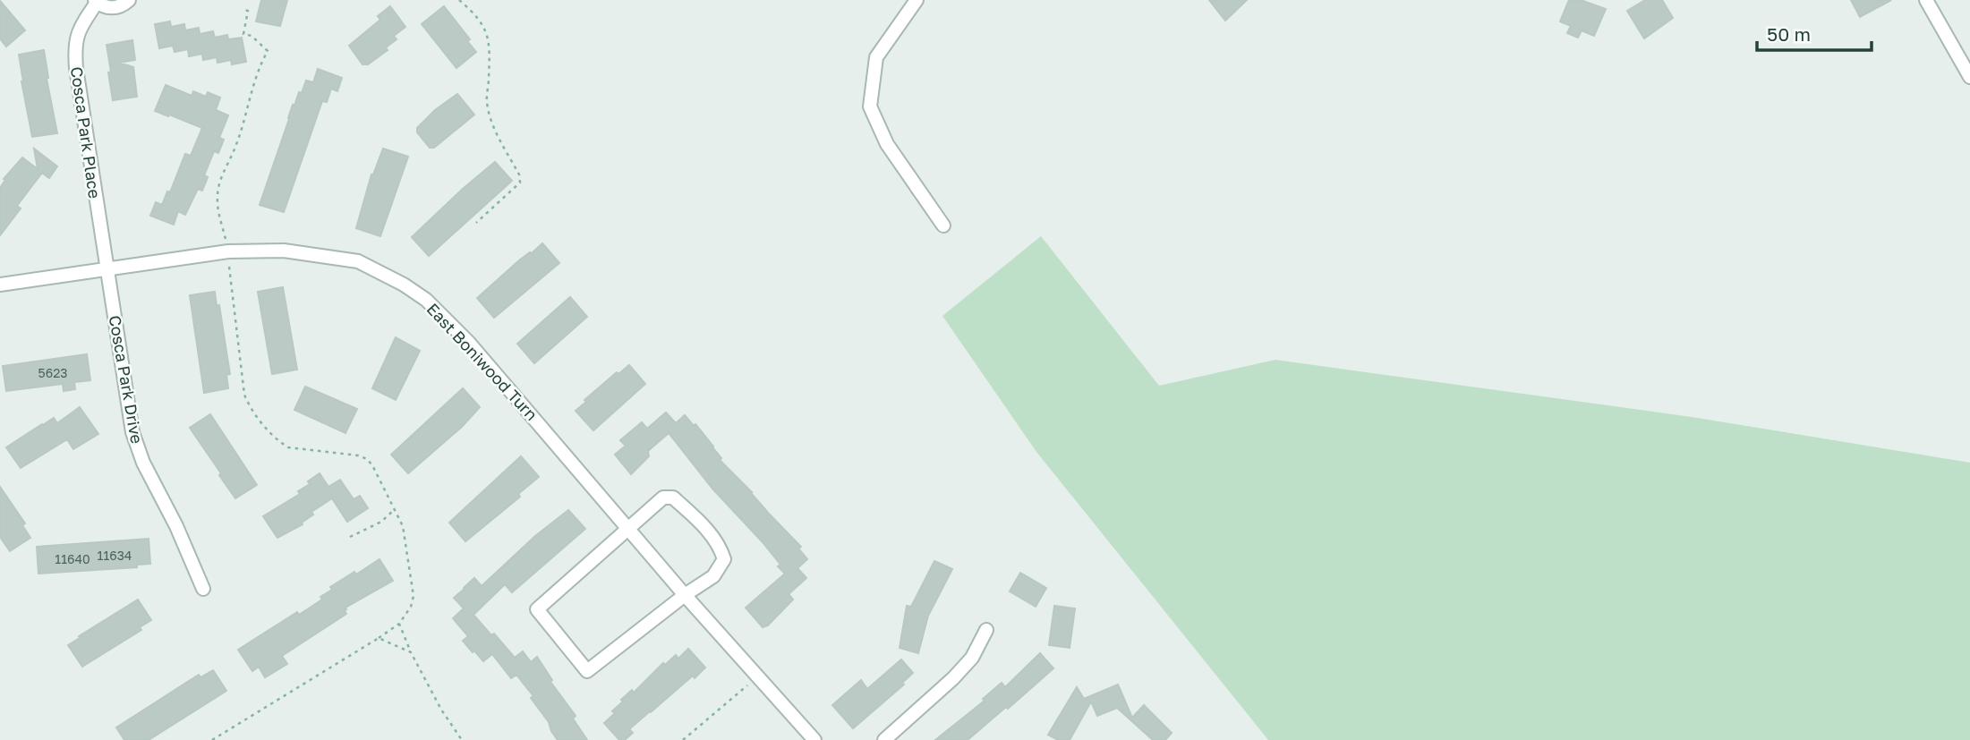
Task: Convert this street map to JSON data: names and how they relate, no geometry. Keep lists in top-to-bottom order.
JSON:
{
  "streets": {
    "street": ["Cosca Park Place", "East Boniwood Turn", "Cosca Park Drive"]
  },
  "crossings": [
    ["Cosca Park Place", "East Boniwood Turn"],
    ["Cosca Park Place", "Cosca Park Drive"],
    ["East Boniwood Turn", "Cosca Park Drive"]
  ],
  "house_numbers": ["5623", "11634", "11640"],
  "scale_bar": "50 m"
}
